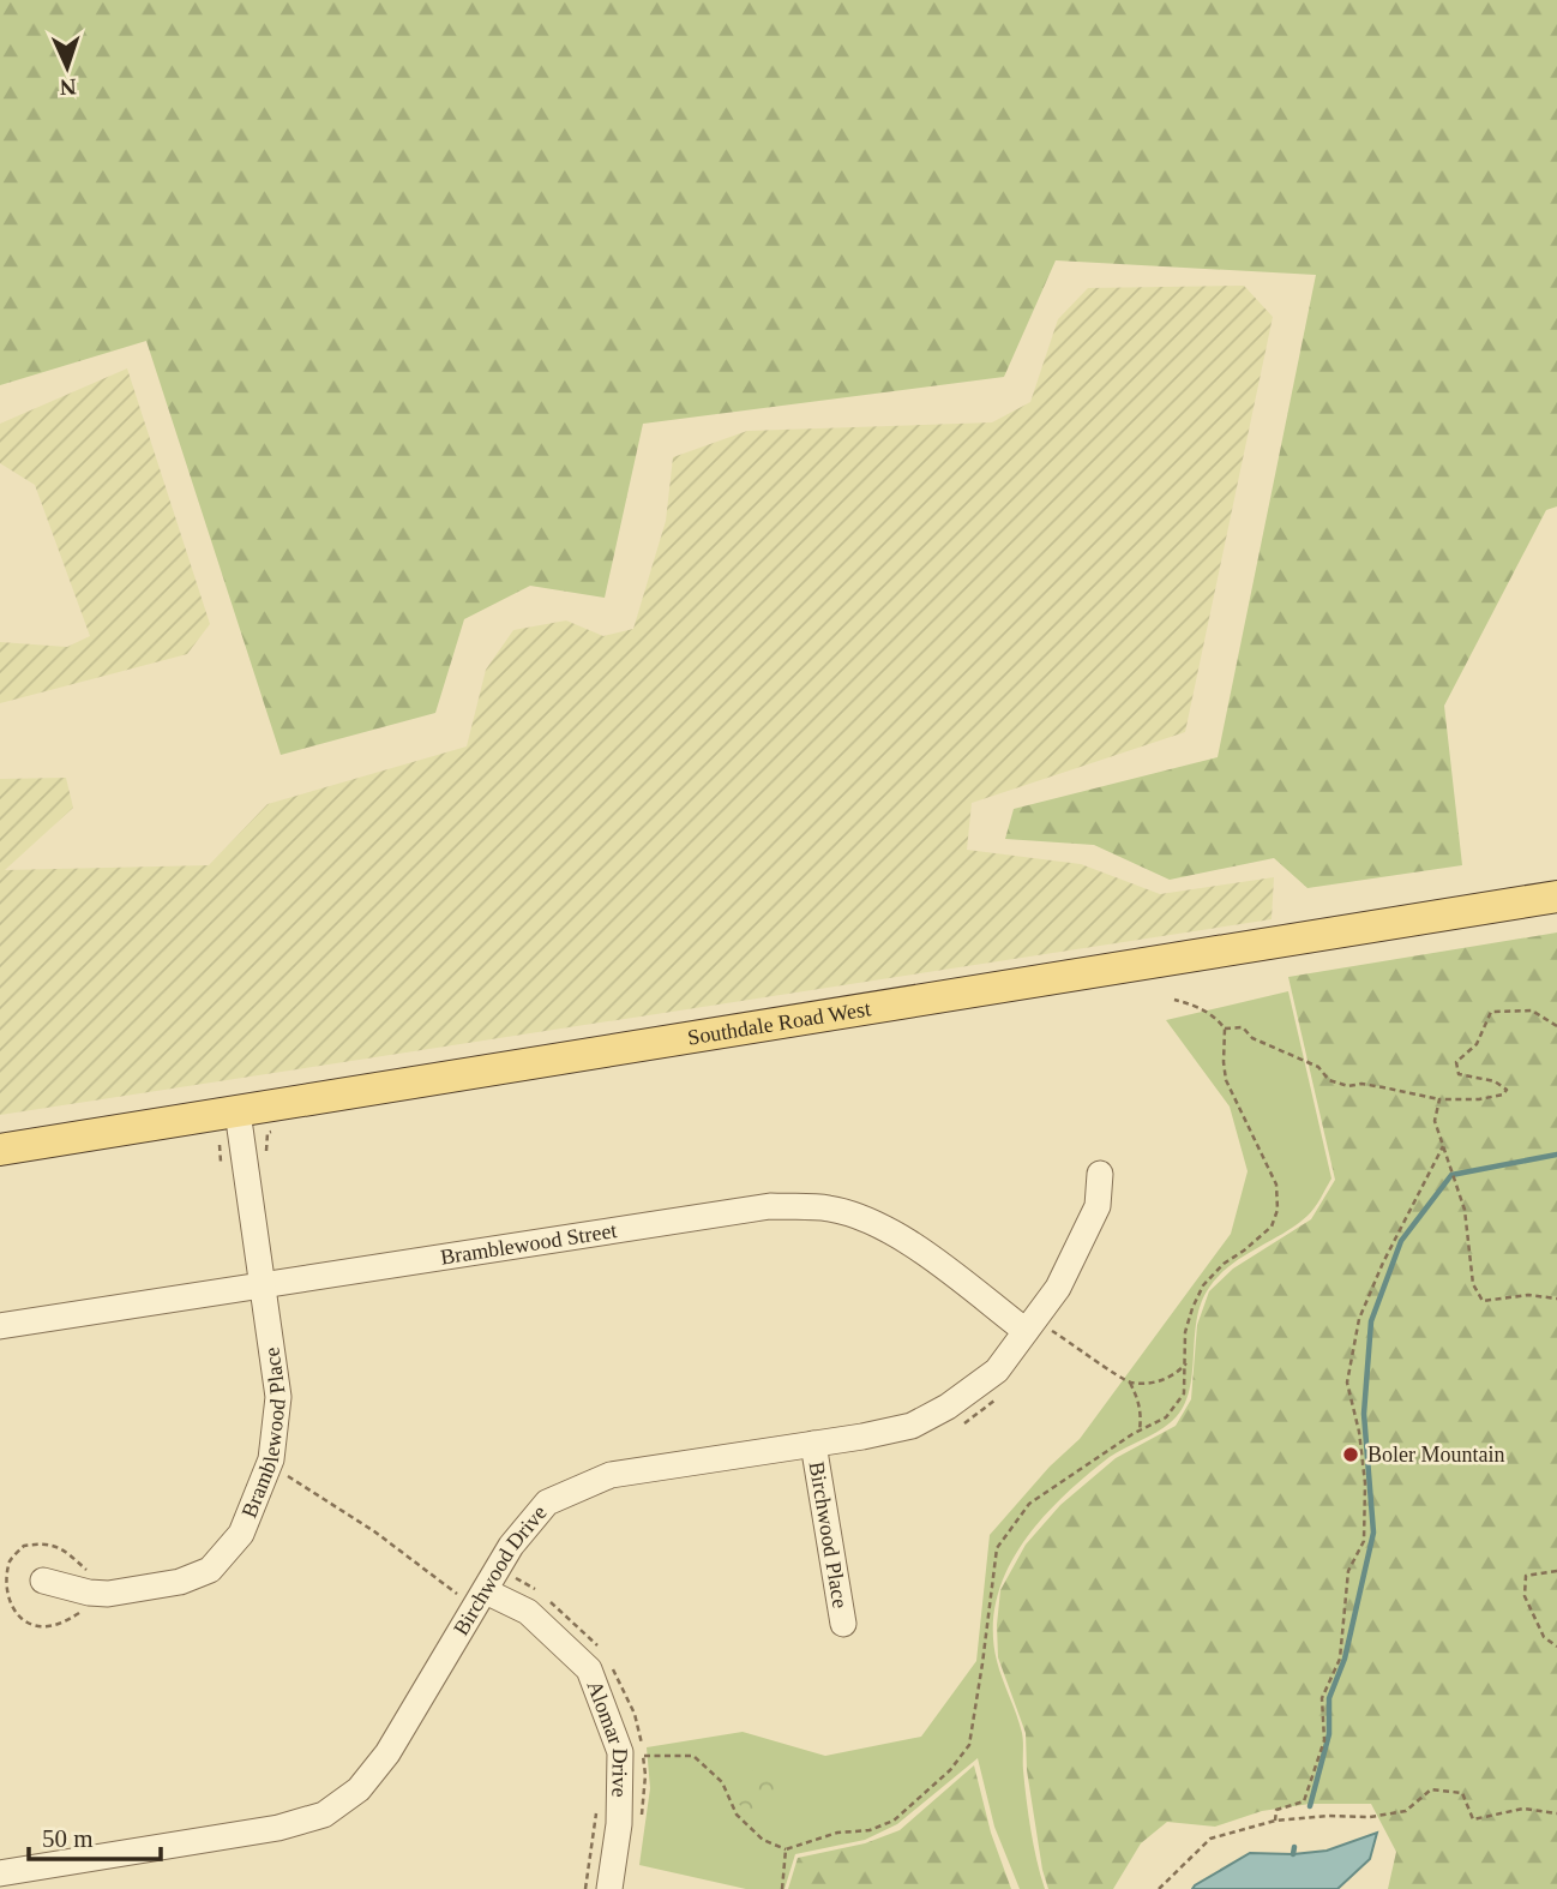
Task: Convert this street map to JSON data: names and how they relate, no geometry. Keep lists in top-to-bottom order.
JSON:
{
  "streets": {
    "main road": ["Southdale Road West"],
    "street": [
      "Bramblewood Street",
      "Bramblewood Place",
      "Birchwood Place",
      "Birchwood Drive",
      "Alomar Drive"
    ]
  },
  "crossings": [
    ["Southdale Road West", "Bramblewood Place"],
    ["Bramblewood Street", "Bramblewood Place"],
    ["Bramblewood Street", "Birchwood Drive"],
    ["Birchwood Place", "Birchwood Drive"],
    ["Birchwood Drive", "Alomar Drive"]
  ],
  "places": ["Boler Mountain"],
  "scale_bar": "50 m",
  "north": "bottom"
}
